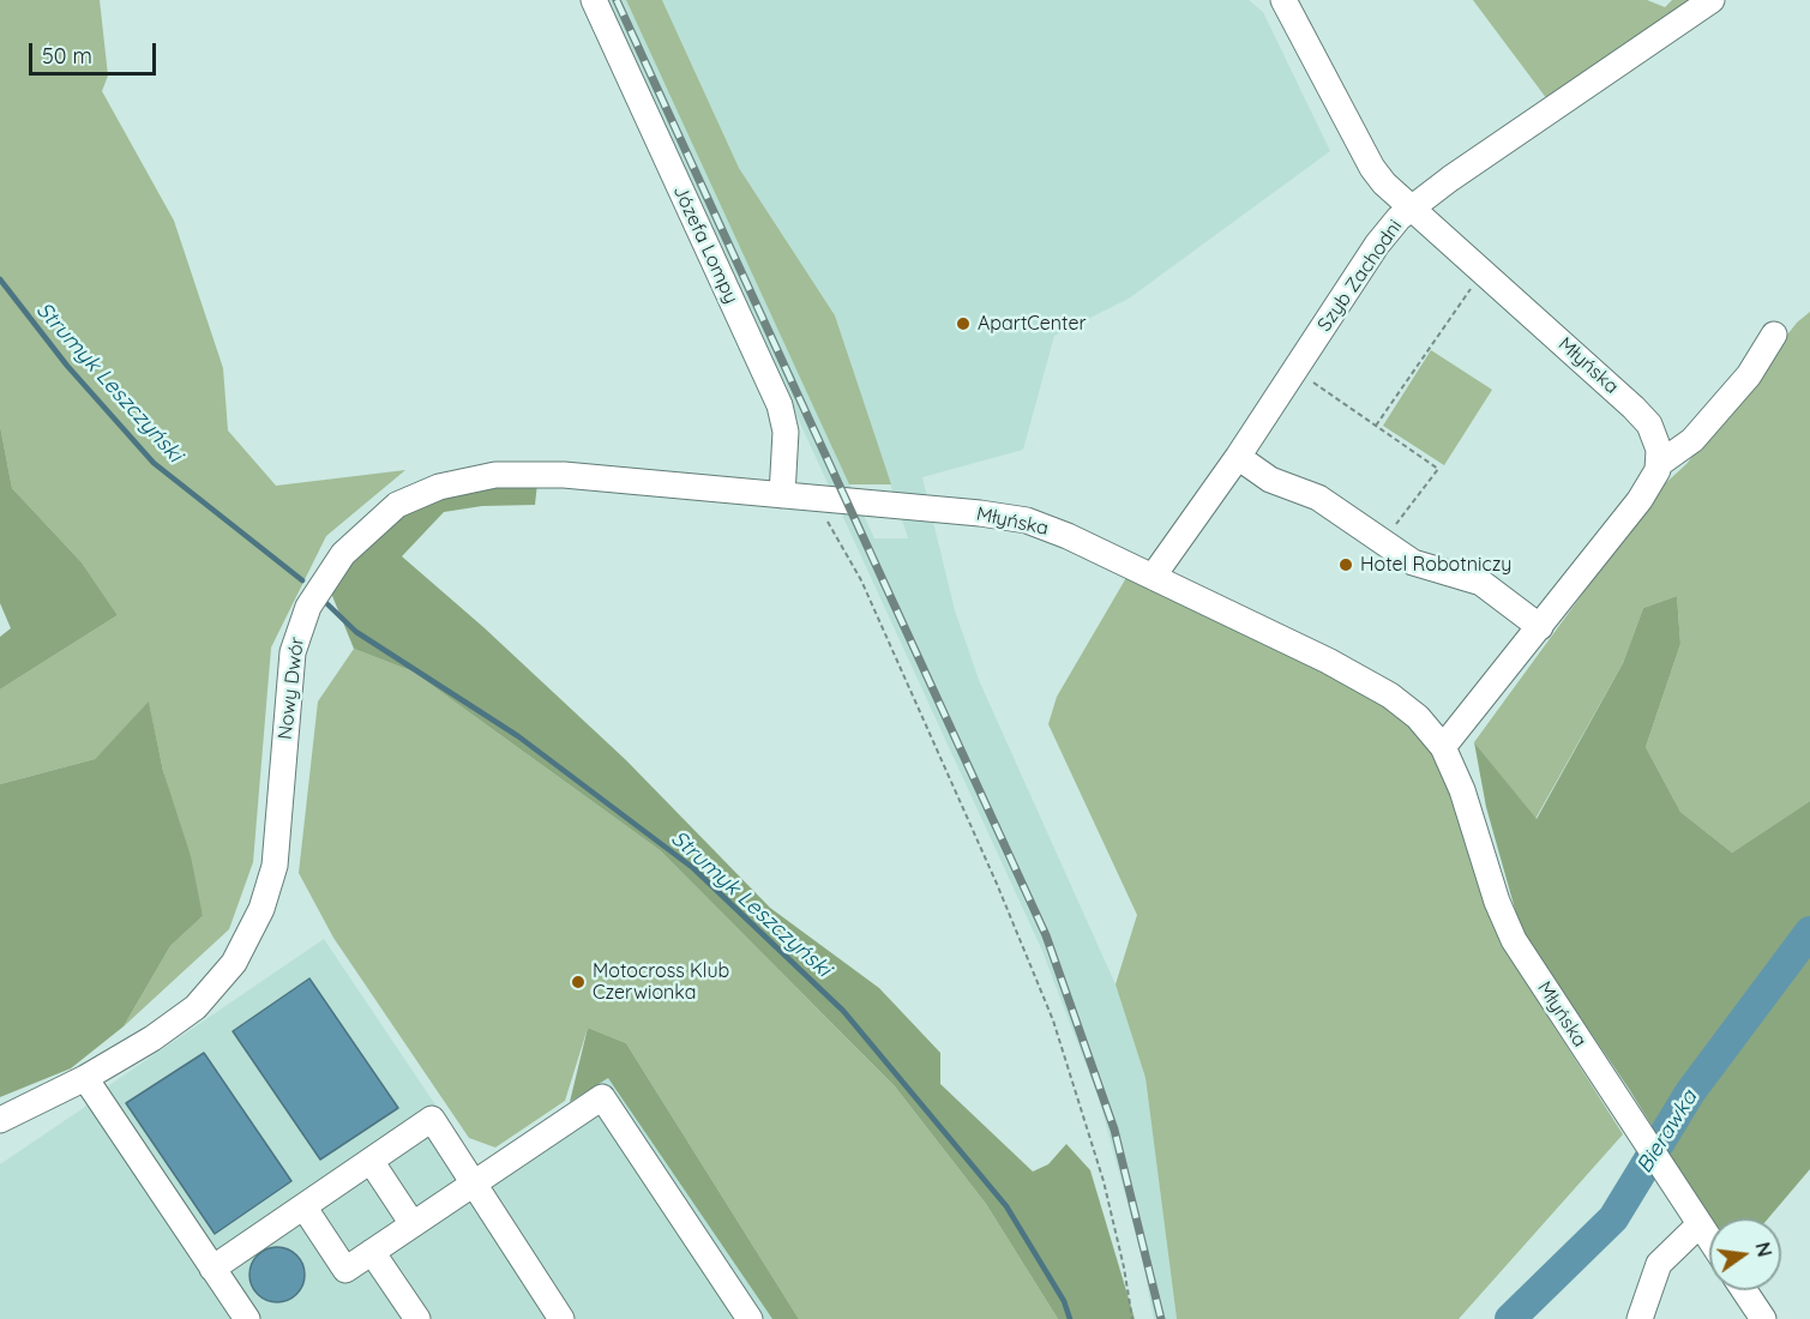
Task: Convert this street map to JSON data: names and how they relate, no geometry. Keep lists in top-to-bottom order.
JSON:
{
  "streets": {
    "street": [
      "Józefa Lompy",
      "Szyb Zachodni",
      "Młyńska",
      "Nowy Dwór"
    ]
  },
  "crossings": [
    ["Józefa Lompy", "Młyńska"],
    ["Józefa Lompy", "Nowy Dwór"],
    ["Szyb Zachodni", "Młyńska"],
    ["Młyńska", "Nowy Dwór"]
  ],
  "water": ["Strumyk Leszczyński", "Bierawka"],
  "places": ["ApartCenter", "Hotel Robotniczy", "Motocross Klub Czerwionka"],
  "scale_bar": "50 m",
  "north": "right"
}
